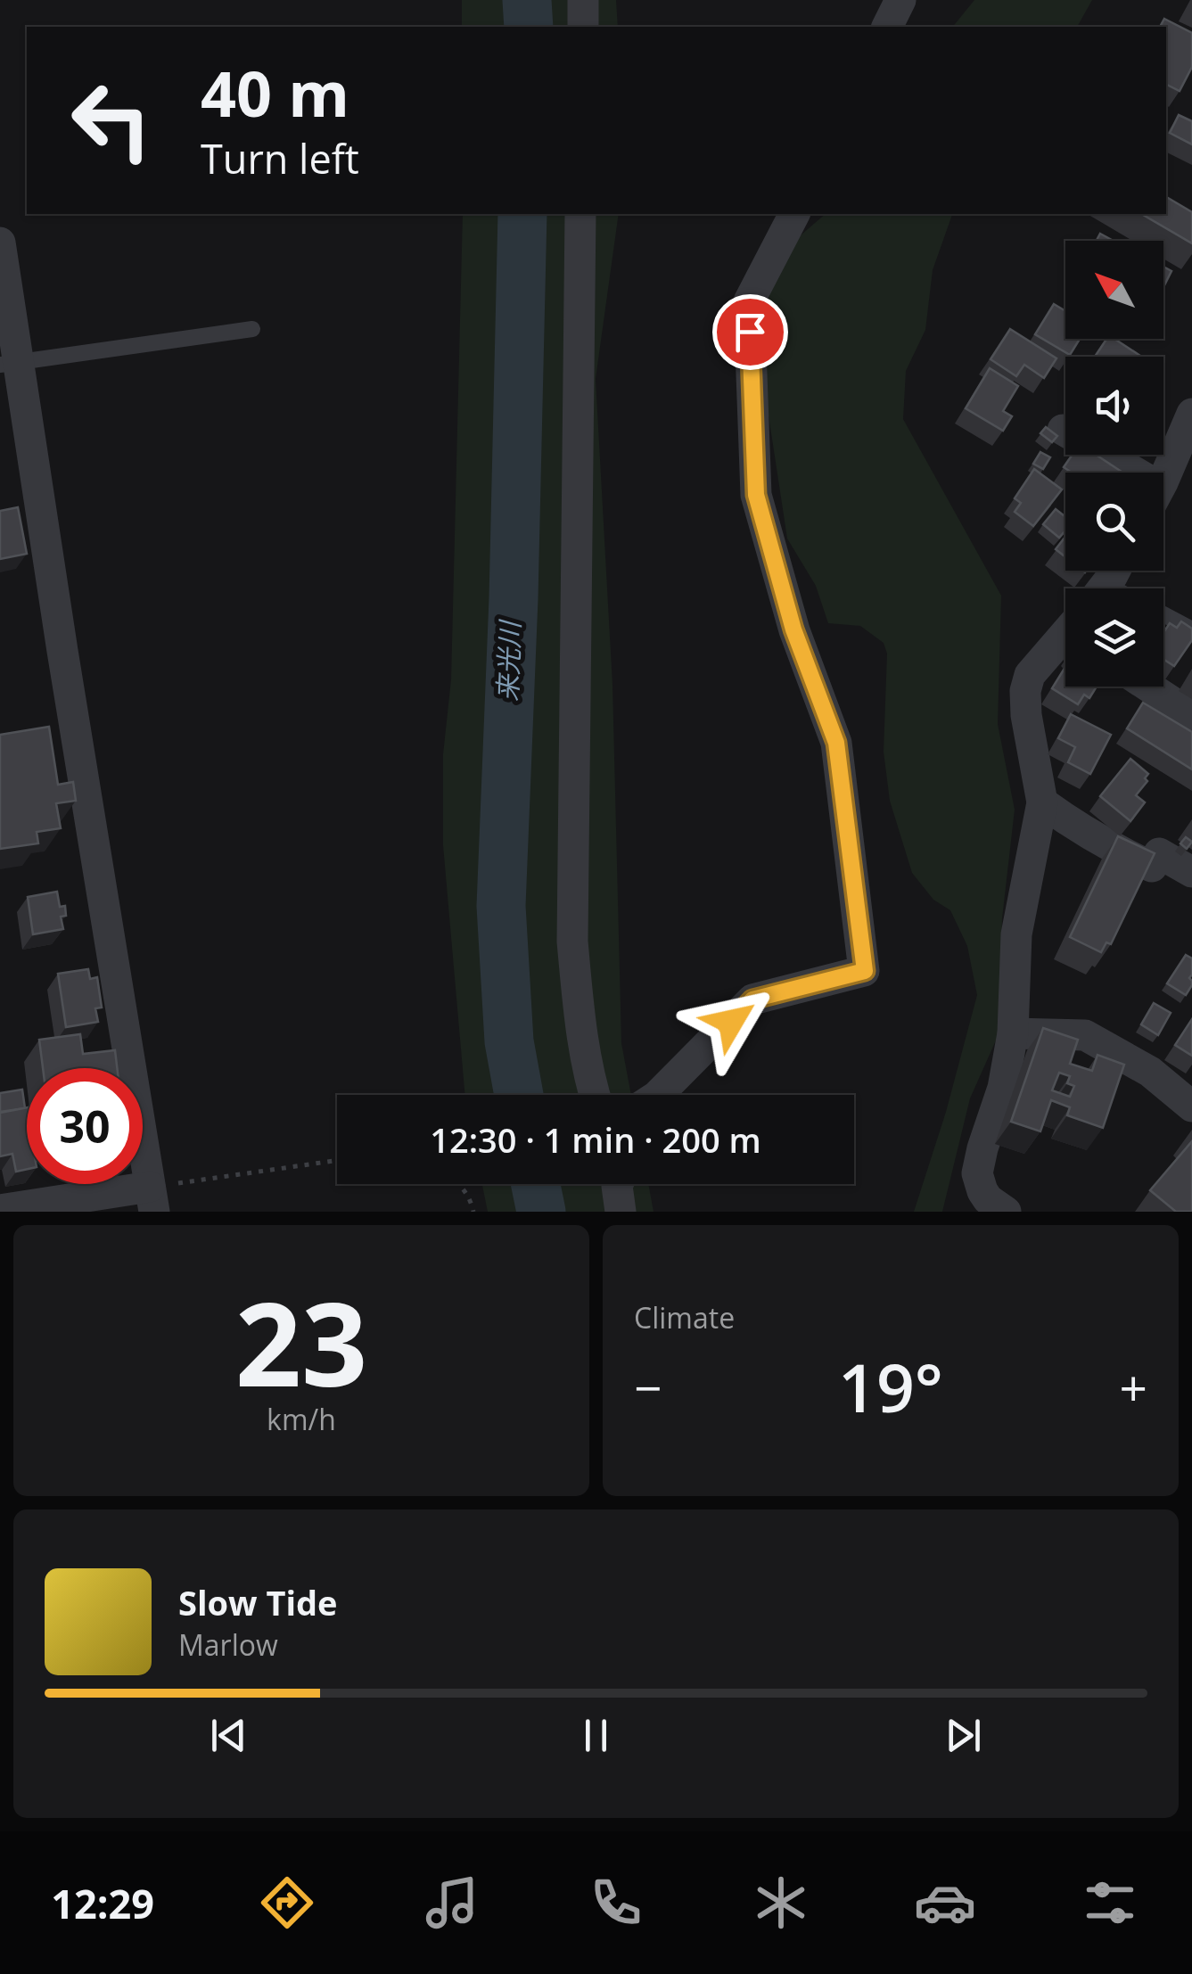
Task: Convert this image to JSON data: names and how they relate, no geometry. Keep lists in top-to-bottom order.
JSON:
{
  "water": ["来光川"],
  "north": "top left",
  "page": {
    "turn": ["40 m", "Turn left"],
    "limit": "30",
    "trip": "12:30 · 1 min · 200 m",
    "tile": [
      ["23", "km/h"],
      "Climate"
    ],
    "heat": ["−", "19°", "+"],
    "song": ["Slow Tide", "Marlow"],
    "tabs": "12:29"
  }
}
